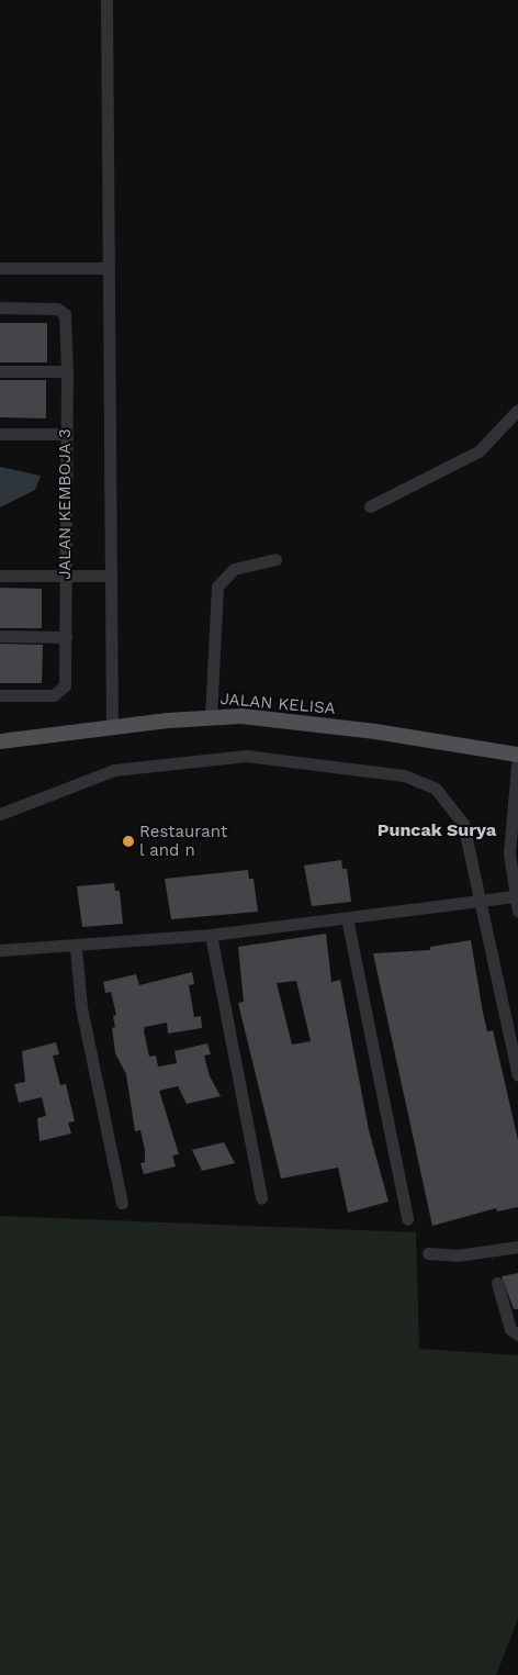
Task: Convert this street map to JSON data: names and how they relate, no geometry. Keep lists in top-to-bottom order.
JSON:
{
  "streets": {
    "main road": ["JALAN KELISA"],
    "street": ["JALAN KEMBOJA 3"]
  },
  "districts": ["Puncak Surya"],
  "places": ["Restaurant l and n"]
}
